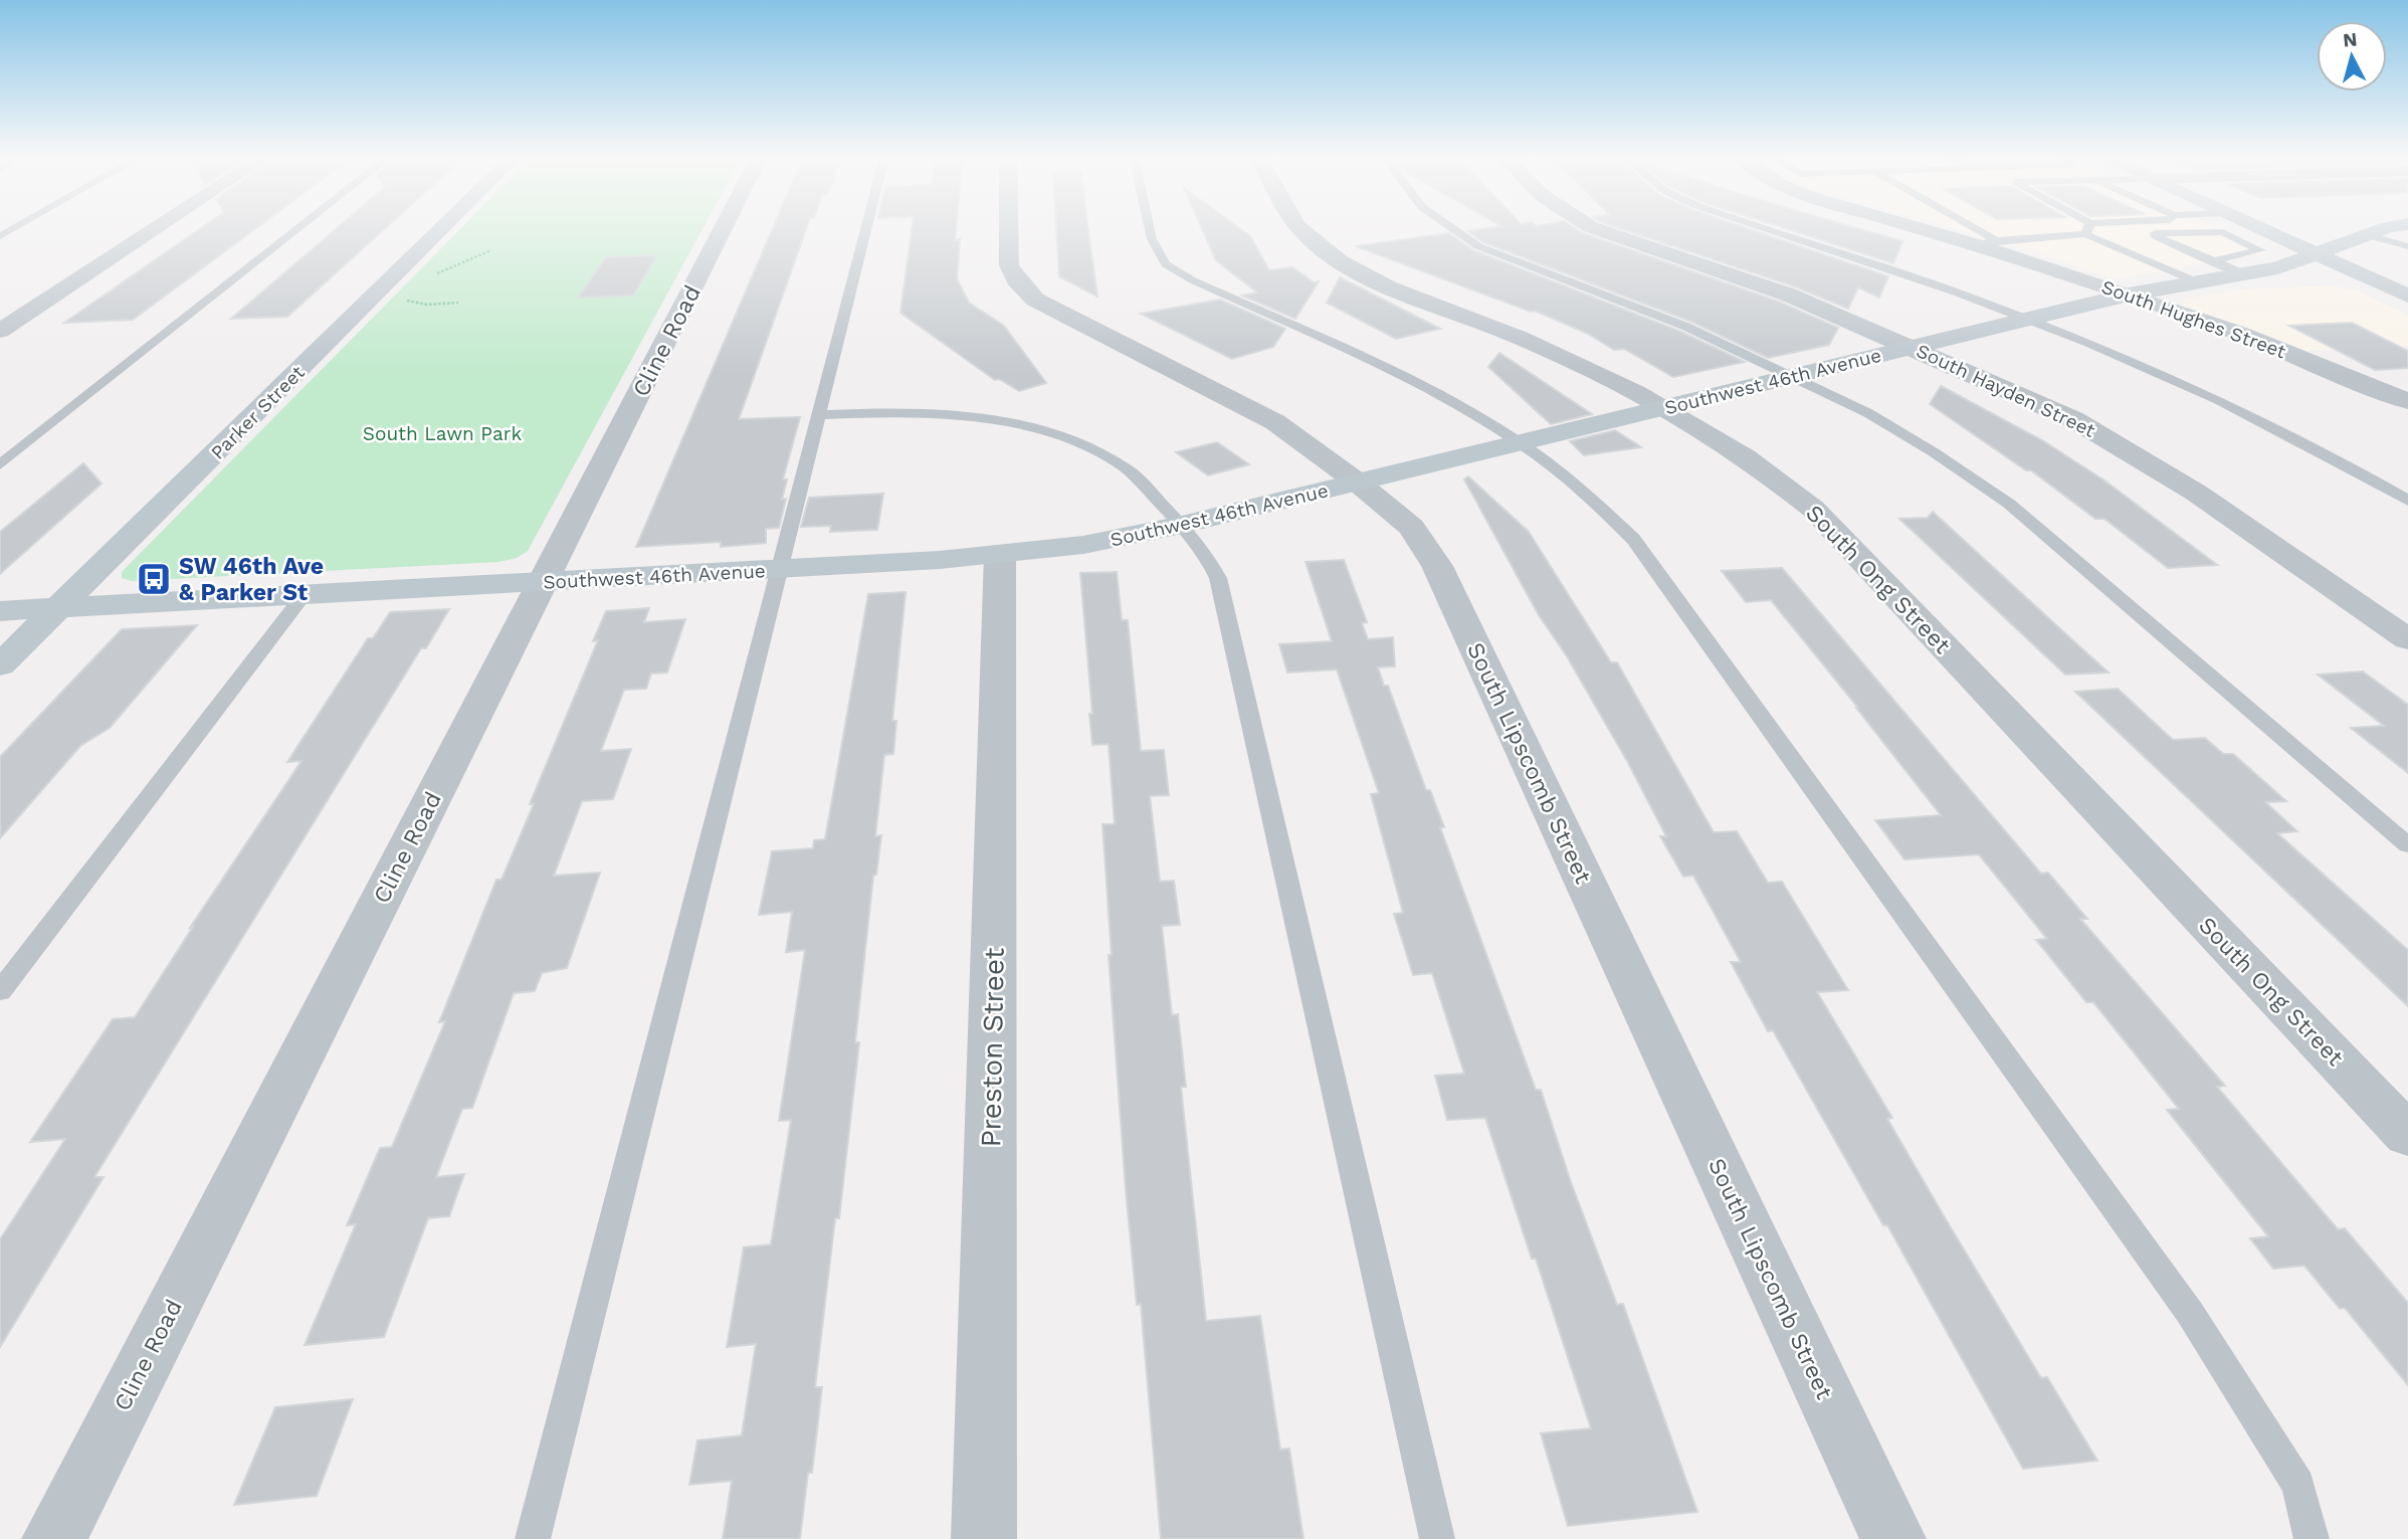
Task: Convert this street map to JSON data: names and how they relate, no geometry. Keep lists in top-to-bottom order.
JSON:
{
  "streets": {
    "main road": ["Southwest 46th Avenue", "Parker Street"],
    "street": [
      "South Hughes Street",
      "Cline Road",
      "South Hayden Street",
      "South Ong Street",
      "South Lipscomb Street",
      "Preston Street"
    ]
  },
  "crossings": [
    ["South Hughes Street", "Southwest 46th Avenue"],
    ["Cline Road", "Southwest 46th Avenue"],
    ["Southwest 46th Avenue", "South Hayden Street"],
    ["Southwest 46th Avenue", "Parker Street"],
    ["Southwest 46th Avenue", "South Ong Street"],
    ["Southwest 46th Avenue", "South Lipscomb Street"],
    ["Southwest 46th Avenue", "Preston Street"]
  ],
  "parks": ["South Lawn Park"],
  "places": {
    "bus stop": ["SW 46th Ave & Parker St"]
  },
  "north": "top"
}
